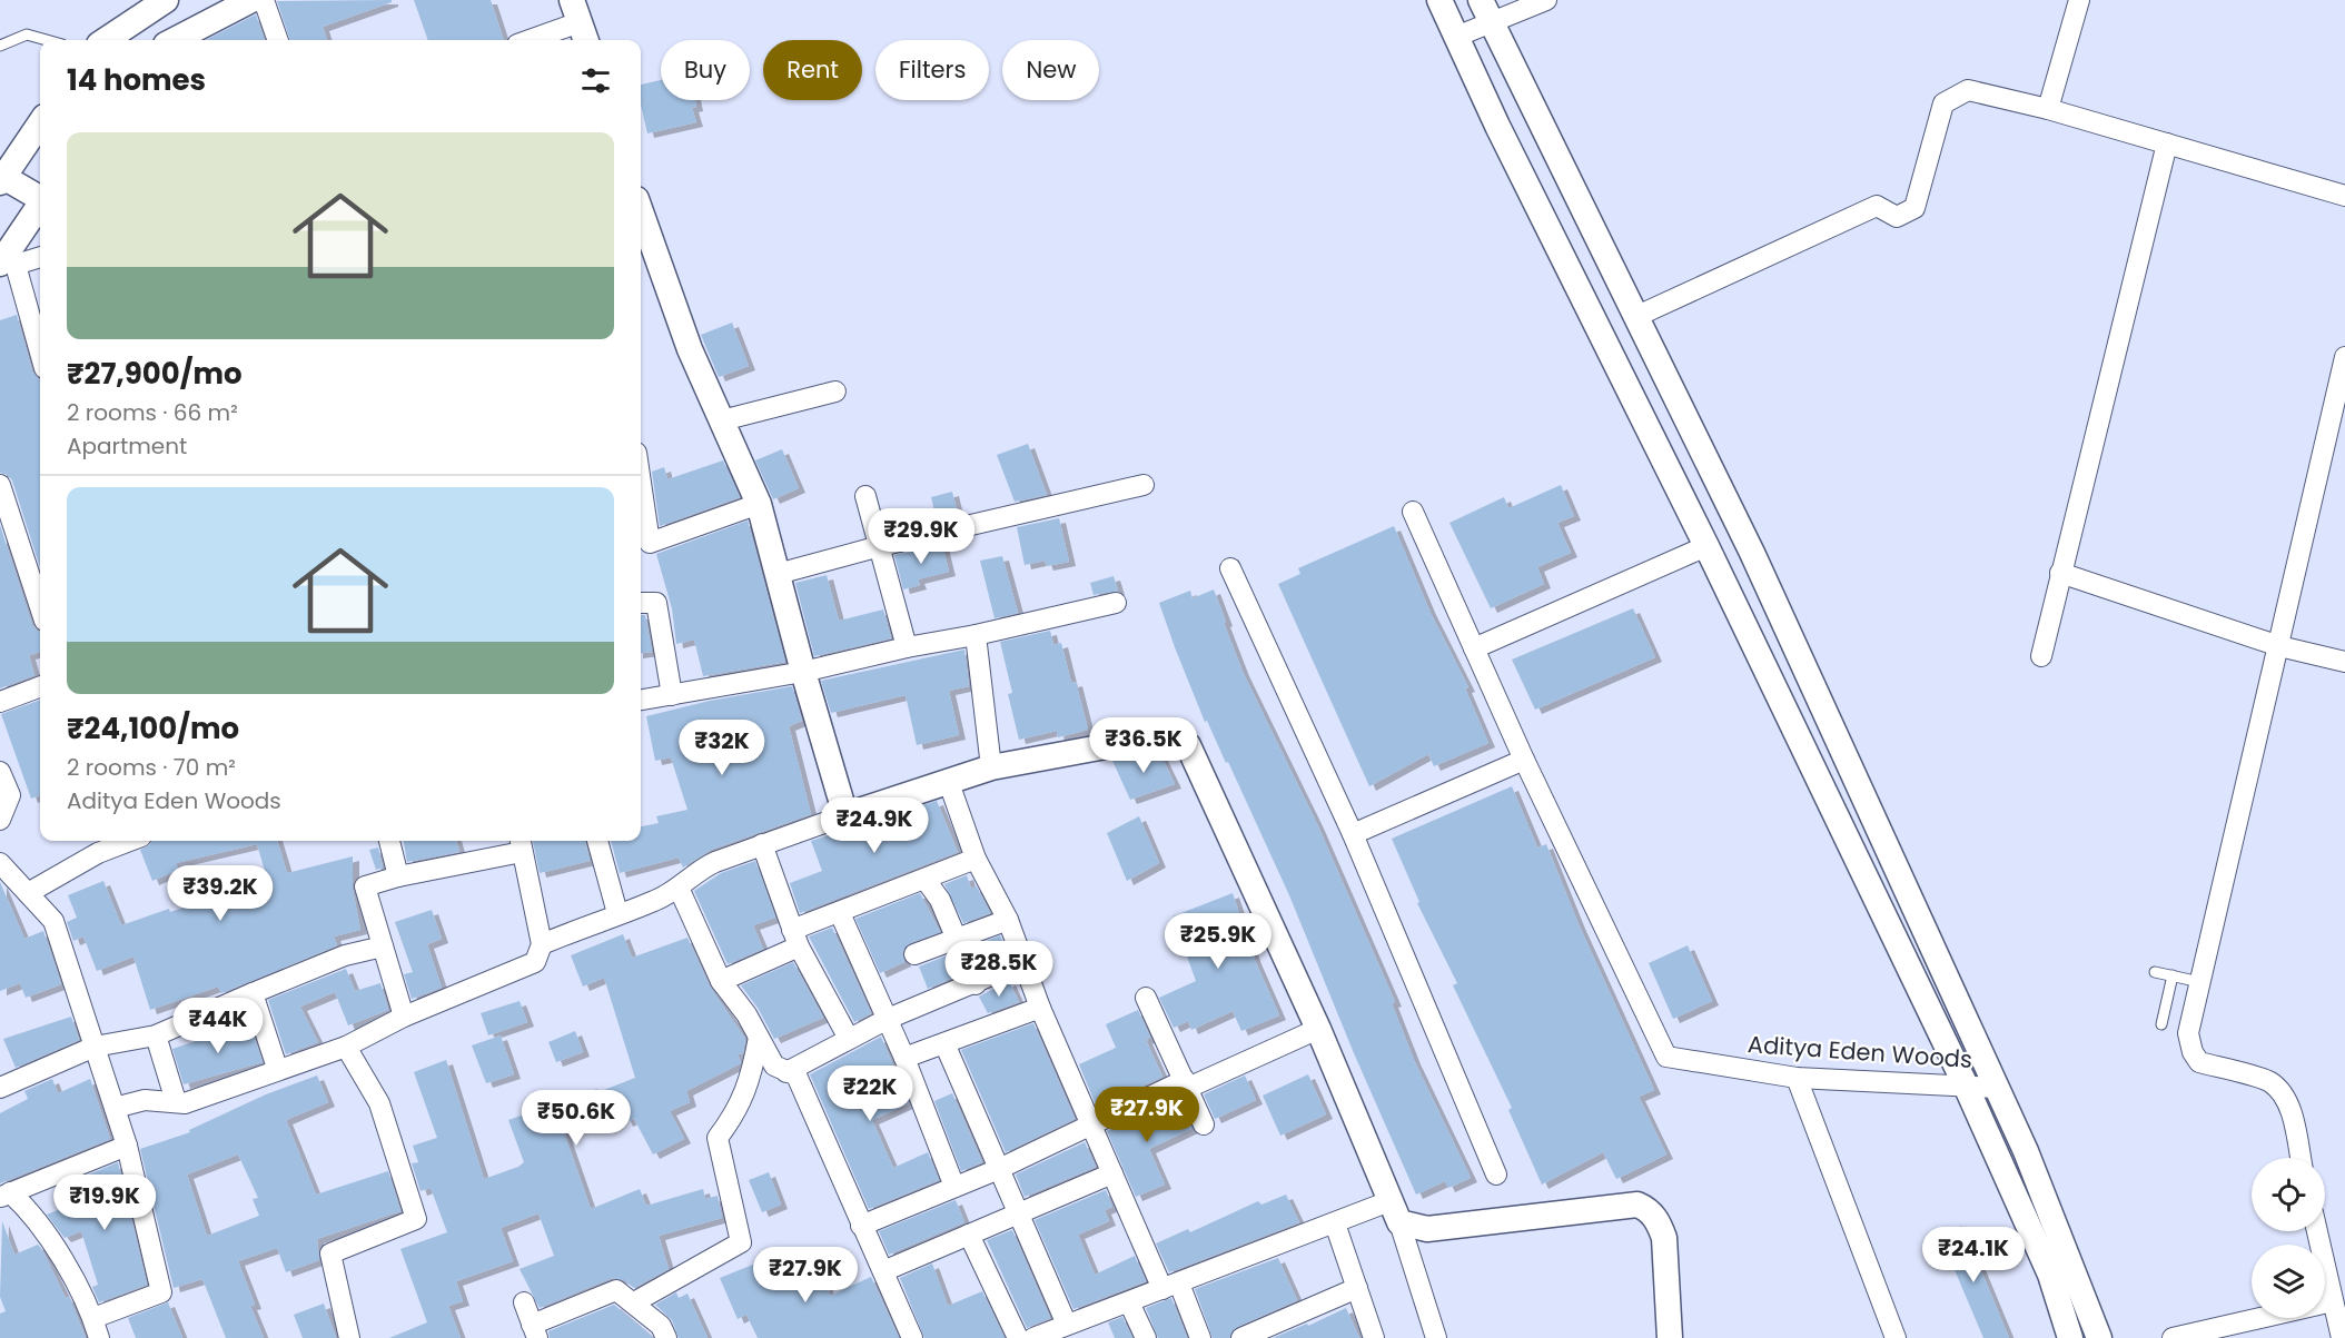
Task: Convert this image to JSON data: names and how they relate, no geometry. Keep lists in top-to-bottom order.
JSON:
{
  "streets": {
    "street": ["Aditya Eden Woods"]
  },
  "page": {
    "chip": [
      "Buy",
      "Rent",
      "Filters",
      "New"
    ],
    "heading": "14 homes",
    "list": [
      {
        "name": "₹27,900/mo",
        "note": "2 rooms · 66 m² · Apartment"
      },
      {
        "name": "₹24,100/mo",
        "note": "2 rooms · 70 m² · Aditya Eden Woods"
      }
    ],
    "price": [
      "₹29.9K",
      "₹36.5K",
      "₹32K",
      "₹24.9K",
      "₹39.2K",
      "₹25.9K",
      "₹28.5K",
      "₹44K",
      "₹22K",
      "₹27.9K",
      "₹50.6K",
      "₹19.9K",
      "₹24.1K",
      "₹27.9K"
    ]
  }
}
